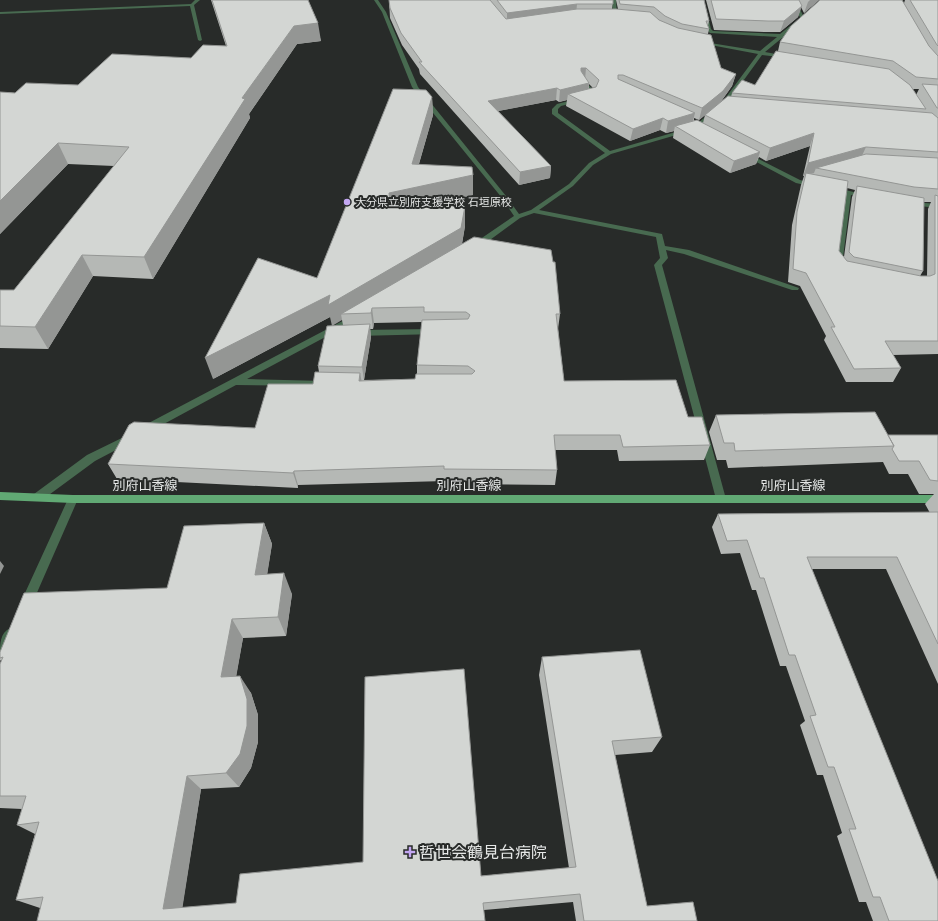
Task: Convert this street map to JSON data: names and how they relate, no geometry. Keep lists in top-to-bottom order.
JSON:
{
  "streets": {
    "main road": ["別府山香線"]
  },
  "places": {
    "other": ["大分県立別府支援学校 石垣原校"],
    "health": ["哲世会鶴見台病院"]
  }
}
